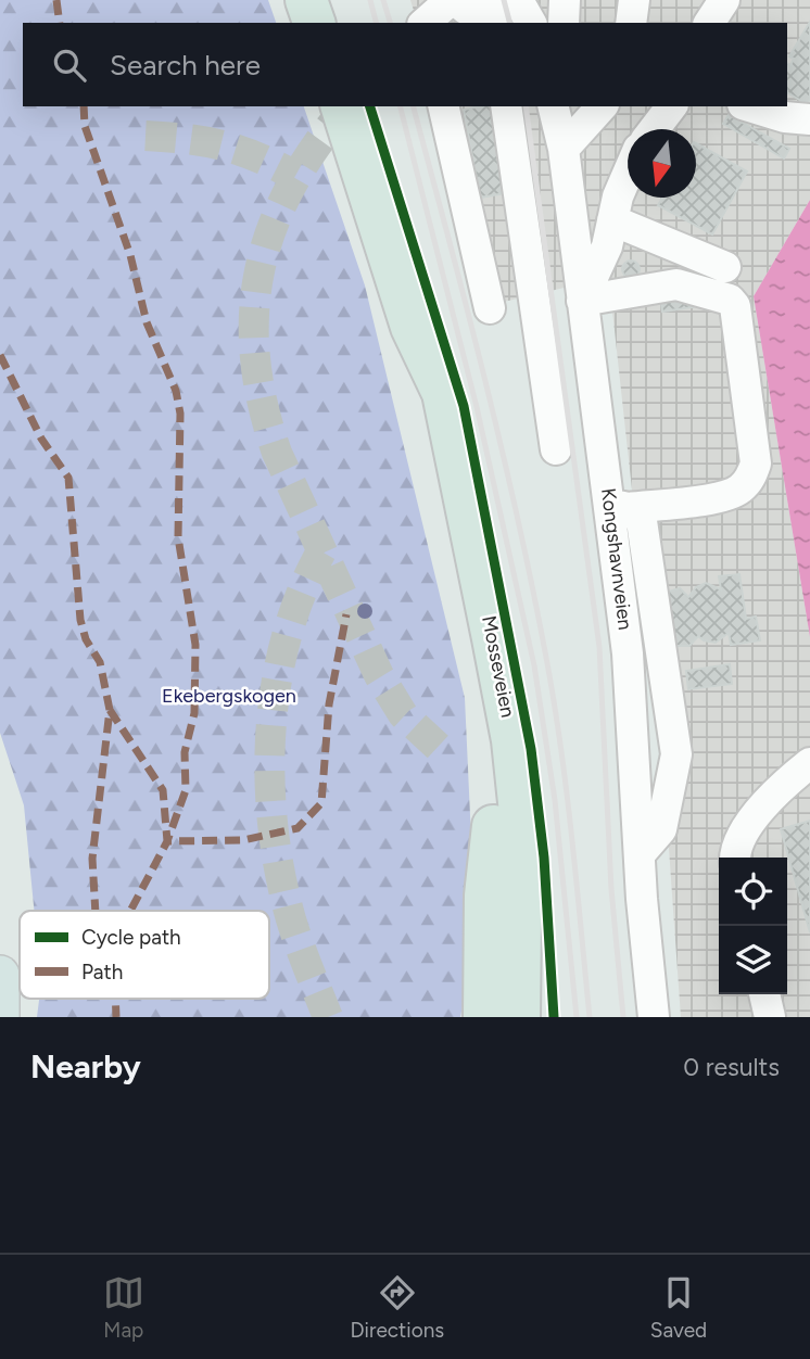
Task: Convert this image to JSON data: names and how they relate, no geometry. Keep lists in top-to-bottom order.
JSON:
{
  "streets": {
    "highway": ["Mosseveien"],
    "lane": ["Kongshavnveien"]
  },
  "parks": ["Ekebergskogen"],
  "legend": ["Cycle path", "Path"],
  "north": "bottom",
  "page": {
    "search": "Search here",
    "heading": ["Nearby", "0 results"],
    "nav": ["Map", "Directions", "Saved"]
  }
}
